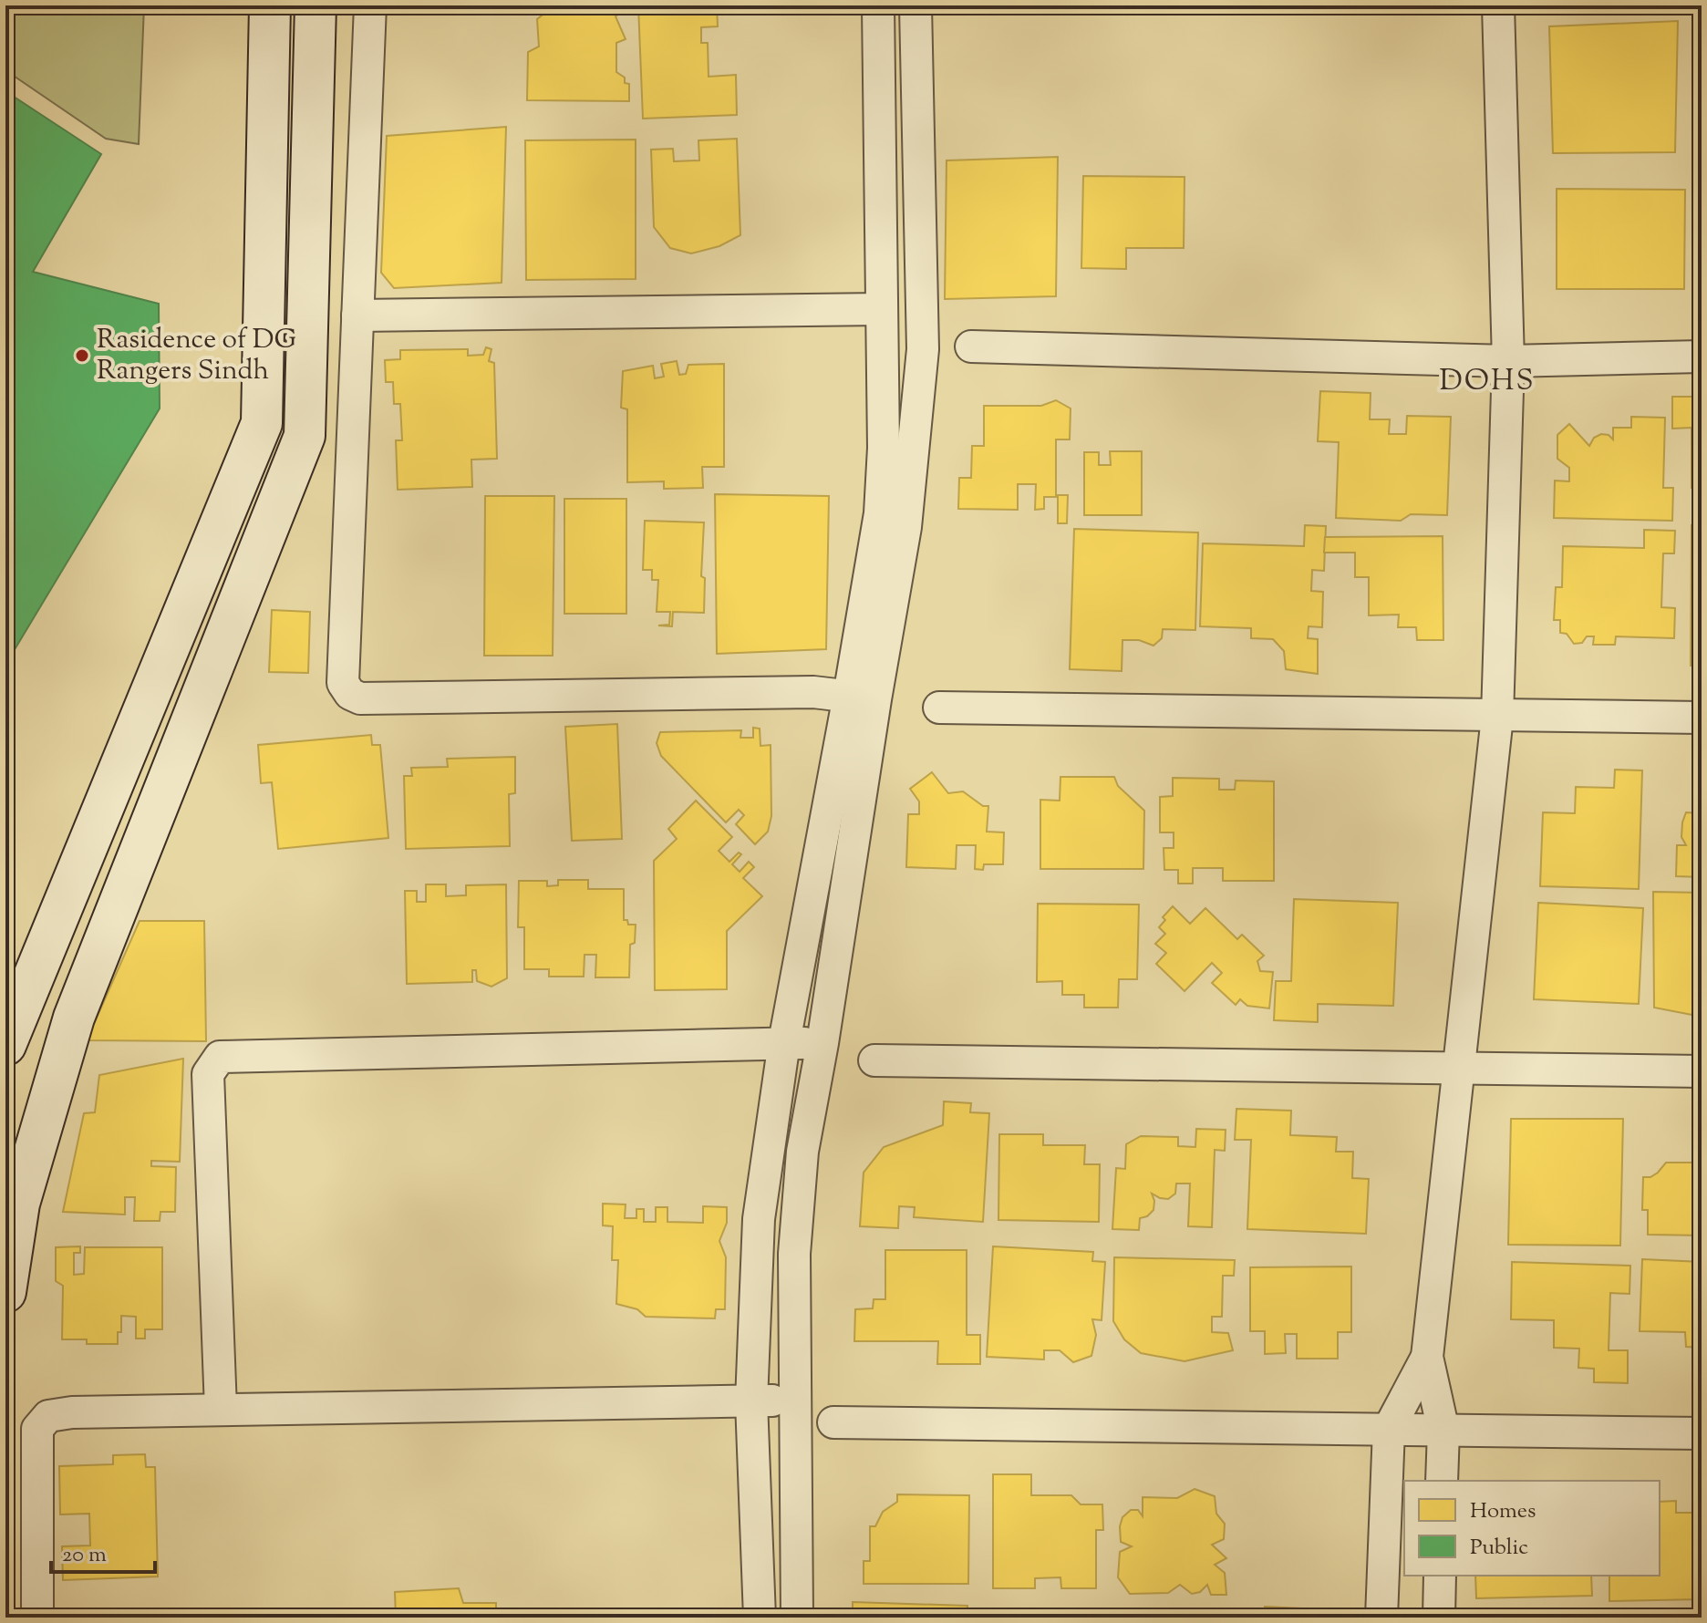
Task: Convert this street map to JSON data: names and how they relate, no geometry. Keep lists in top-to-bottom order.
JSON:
{
  "districts": ["DOHS"],
  "places": ["Rasidence of DG Rangers Sindh"],
  "legend": ["Homes", "Public"],
  "scale_bar": "20 m"
}
